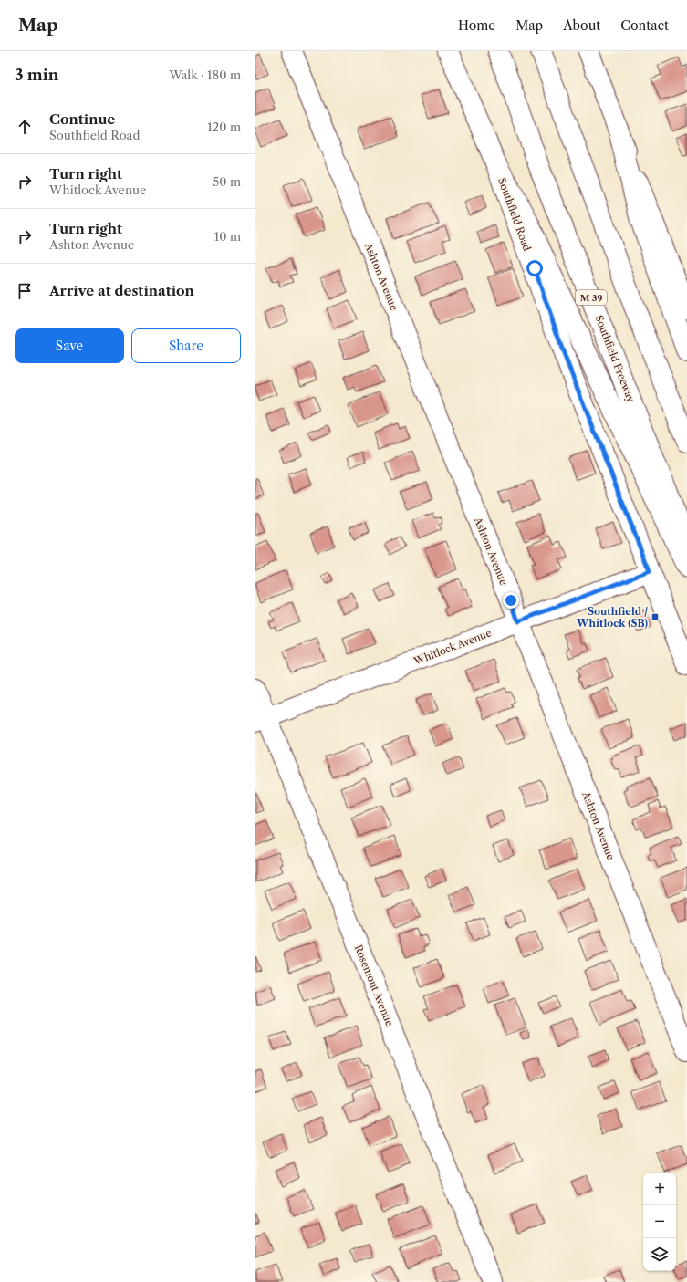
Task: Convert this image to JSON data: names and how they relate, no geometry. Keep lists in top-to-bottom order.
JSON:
{
  "streets": {
    "main road": [
      "Southfield Road",
      "Ashton Avenue",
      "M 39",
      "Southfield Freeway",
      "Whitlock Avenue",
      "Rosemont Avenue"
    ]
  },
  "crossings": [
    ["Southfield Road", "Whitlock Avenue"],
    ["Ashton Avenue", "Whitlock Avenue"],
    ["Whitlock Avenue", "Rosemont Avenue"]
  ],
  "places": {
    "transit": ["Southfield / Whitlock (SB)"]
  },
  "page": {
    "header": "Map",
    "nav": [
      "Home",
      "Map",
      "About",
      "Contact"
    ],
    "heading": ["3 min", "Walk · 180 m"],
    "list": [
      ["Continue", "Southfield Road", "120 m"],
      ["Turn right", "Whitlock Avenue", "50 m"],
      ["Turn right", "Ashton Avenue", "10 m"],
      "Arrive at destination"
    ],
    "buttons": ["Save", "Share"],
    "map_buttons": ["+", "−"]
  }
}
